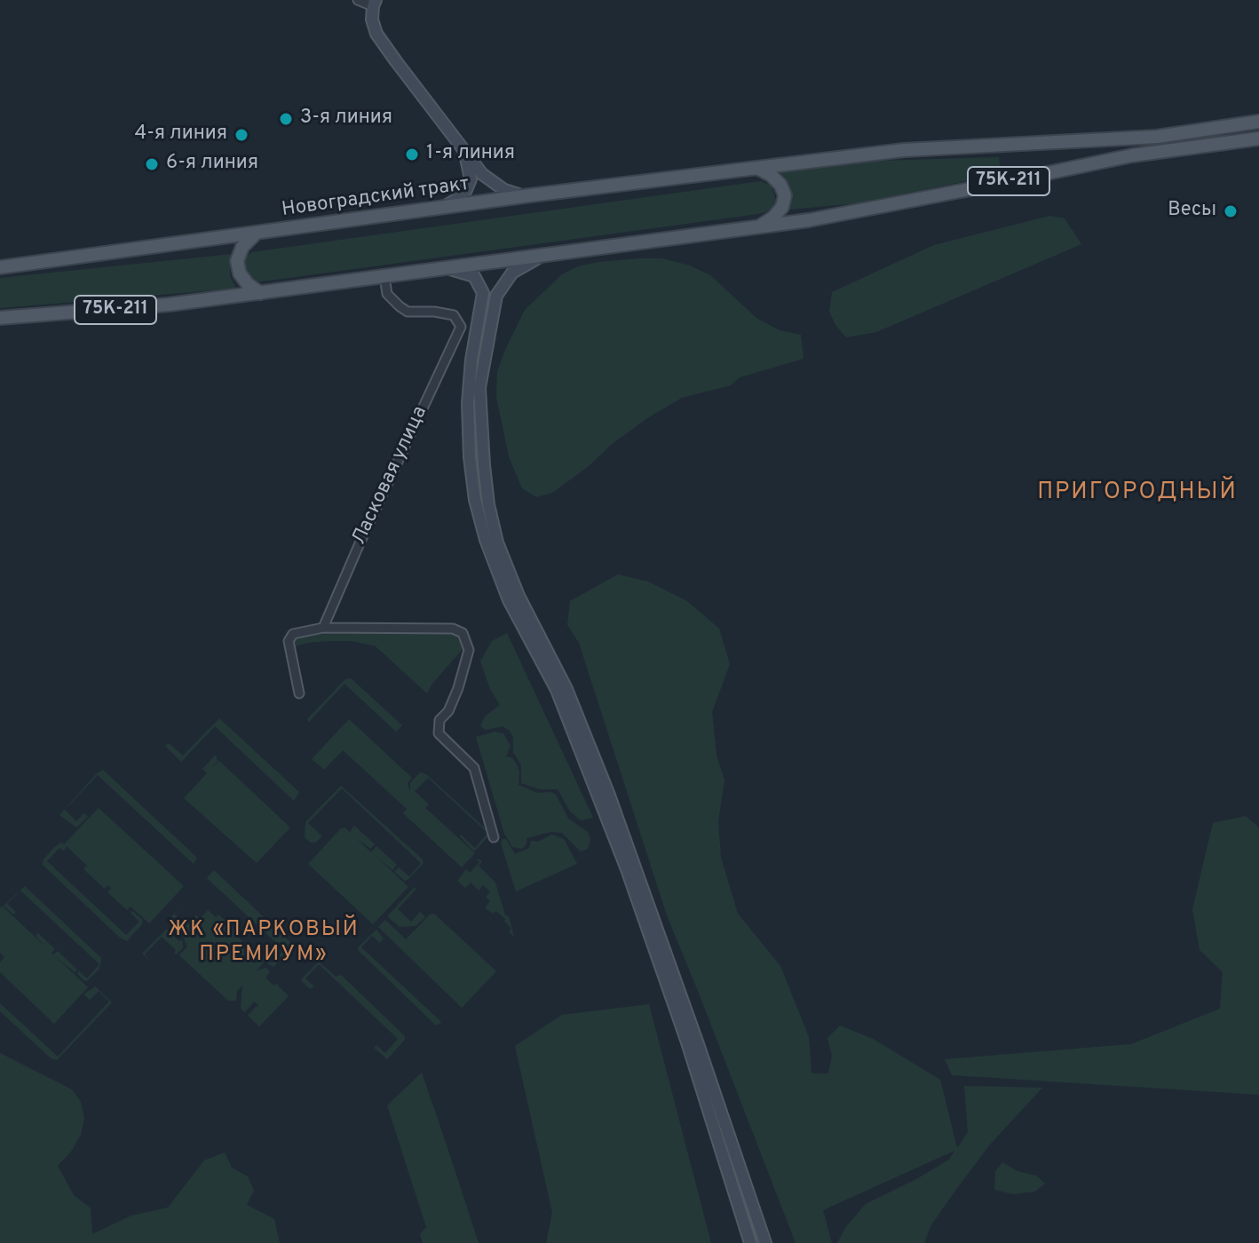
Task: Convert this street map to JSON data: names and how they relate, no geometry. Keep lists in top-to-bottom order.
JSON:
{
  "streets": {
    "main road": ["75К-211", "Новоградский тракт"],
    "street": ["Ласковая улица"]
  },
  "crossings": [
    ["75К-211", "Ласковая улица"]
  ],
  "districts": ["ПРИГОРОДНЫЙ", "ЖК «ПАРКОВЫЙ ПРЕМИУМ»"],
  "places": [
    "3-я линия",
    "4-я линия",
    "1-я линия",
    "6-я линия",
    "Весы"
  ]
}
